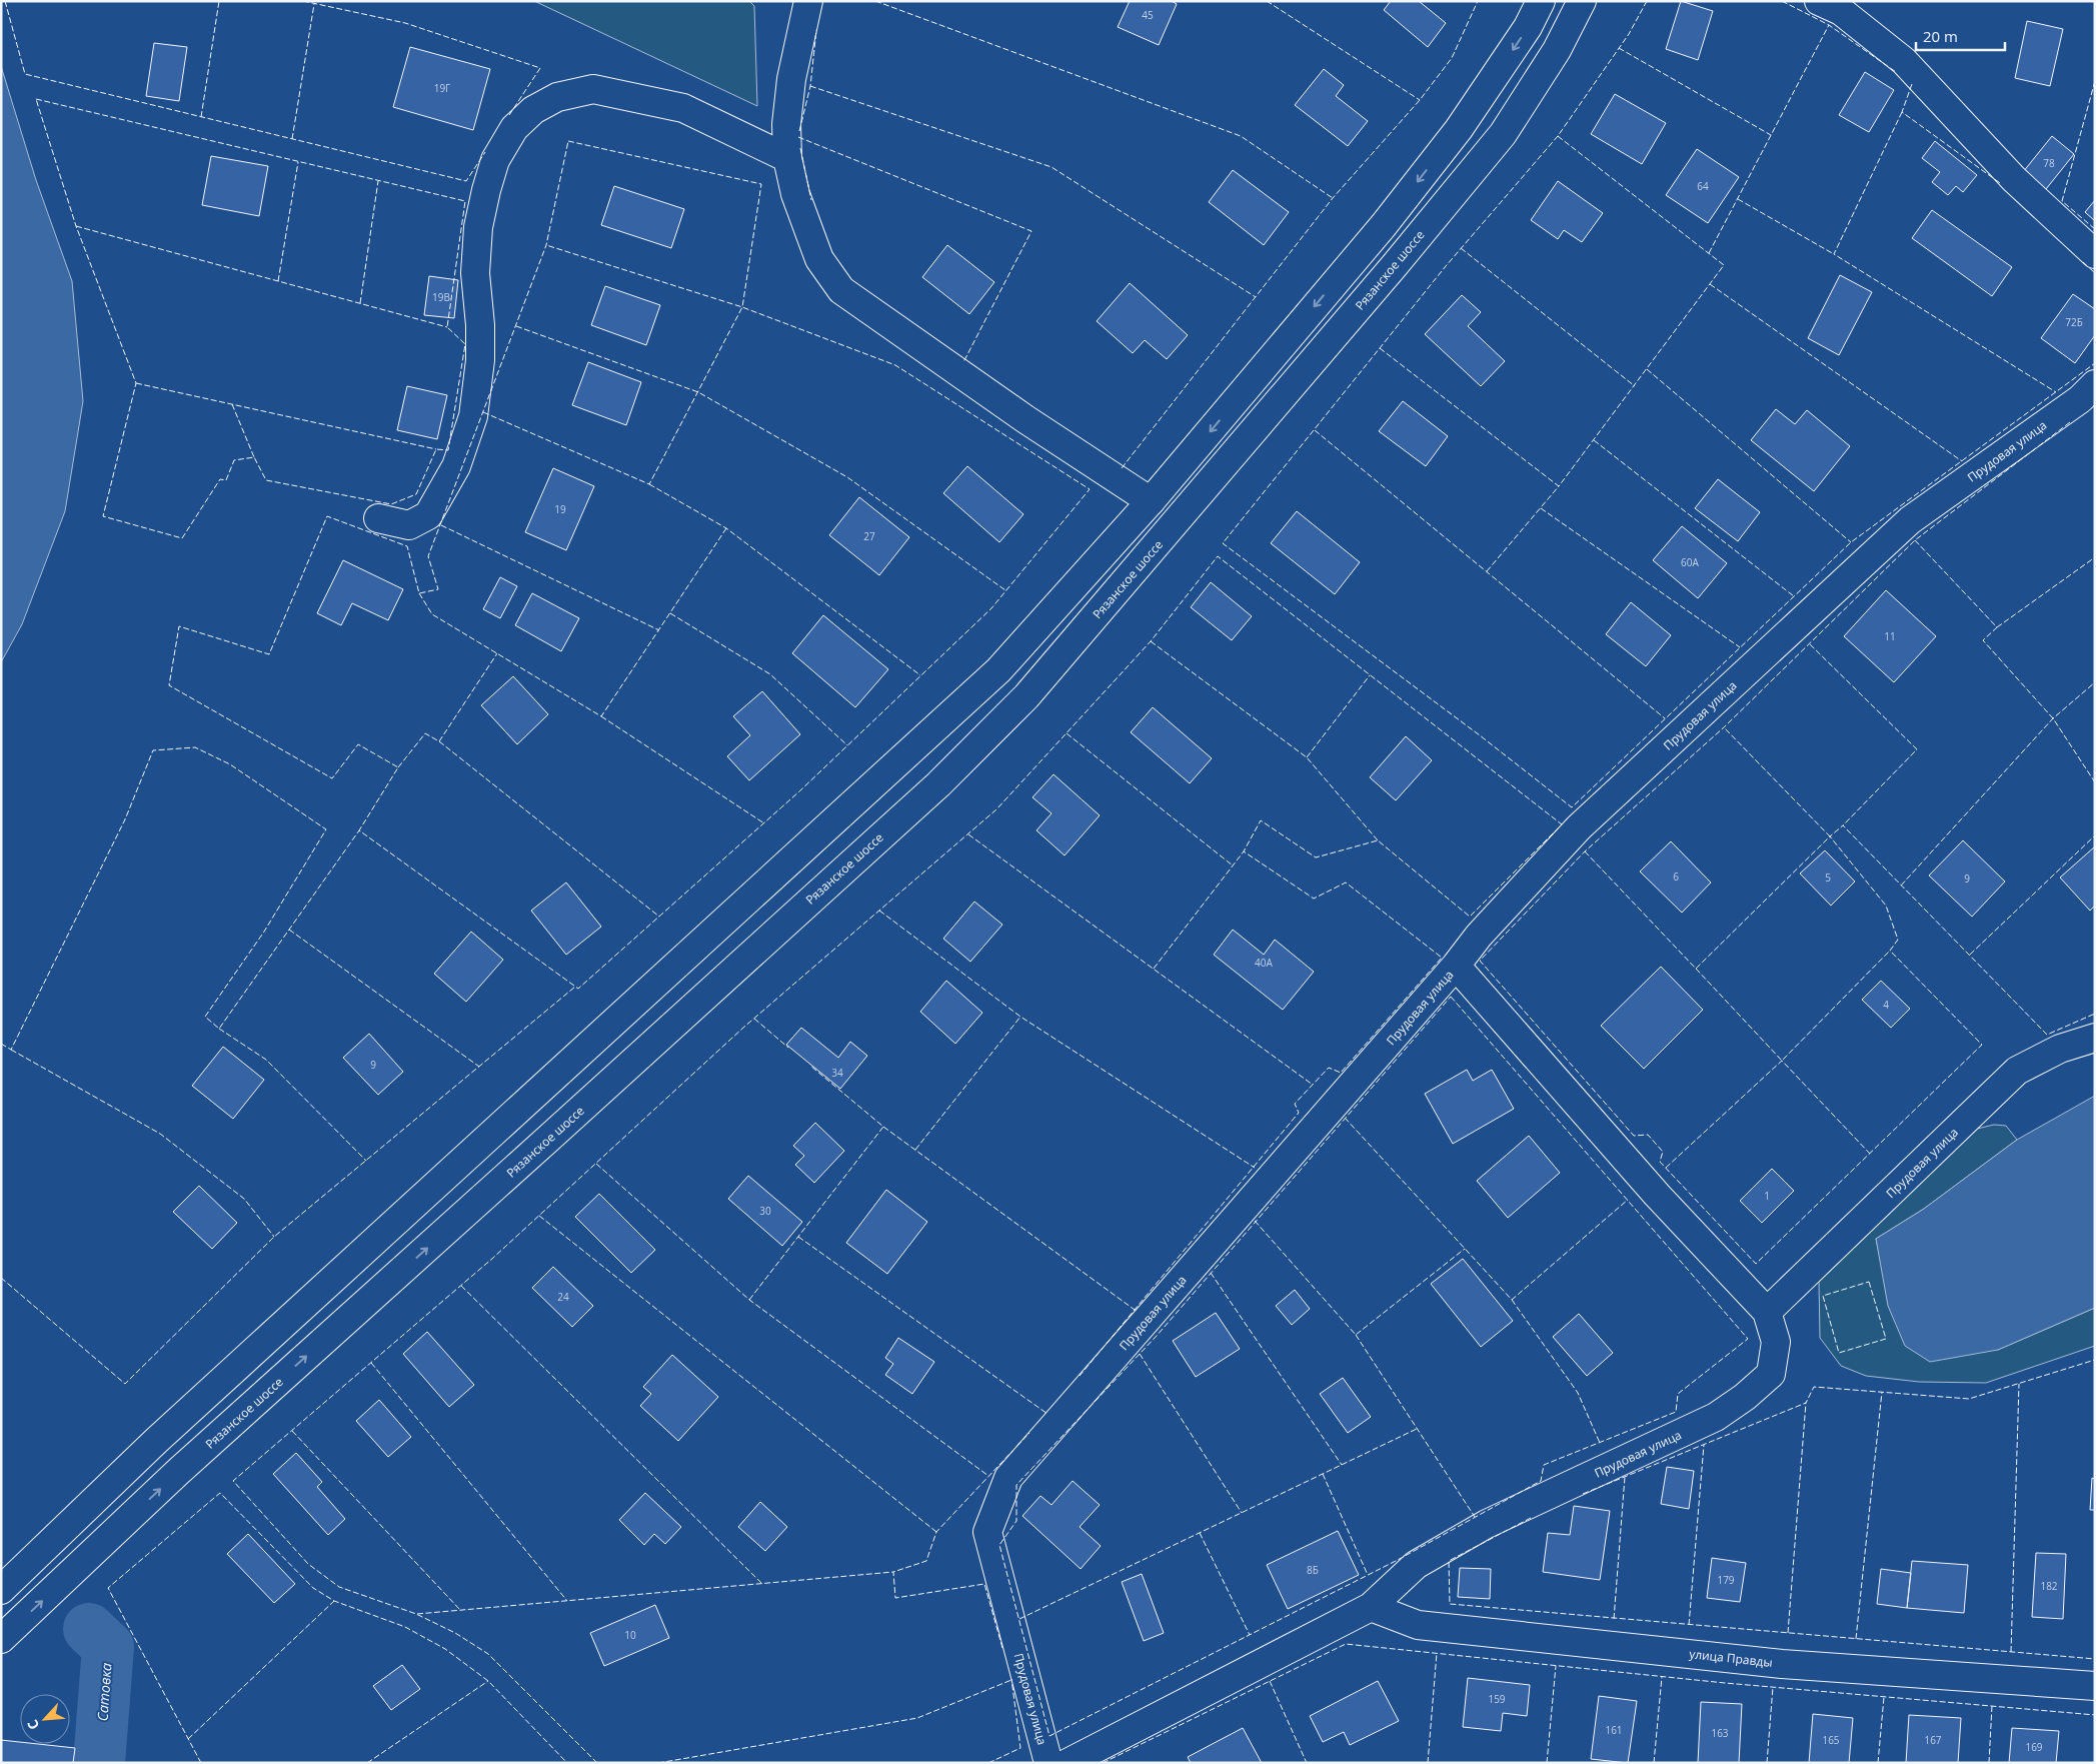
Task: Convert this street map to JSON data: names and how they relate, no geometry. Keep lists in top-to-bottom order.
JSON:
{
  "streets": {
    "street": ["Рязанское шоссе", "Прудовая улица", "улица Правды"]
  },
  "crossings": [
    ["Прудовая улица", "улица Правды"]
  ],
  "water": ["Сатовка"],
  "house_numbers": [
    "45",
    "19Г",
    "78",
    "64",
    "19В",
    "72Б",
    "19",
    "27",
    "60А",
    "11",
    "6",
    "5",
    "9",
    "40А",
    "4",
    "9",
    "34",
    "1",
    "30",
    "24",
    "8Б",
    "179",
    "182",
    "10",
    "159",
    "161",
    "163",
    "165",
    "167",
    "169"
  ],
  "scale_bar": "20 m",
  "north": "bottom left"
}
